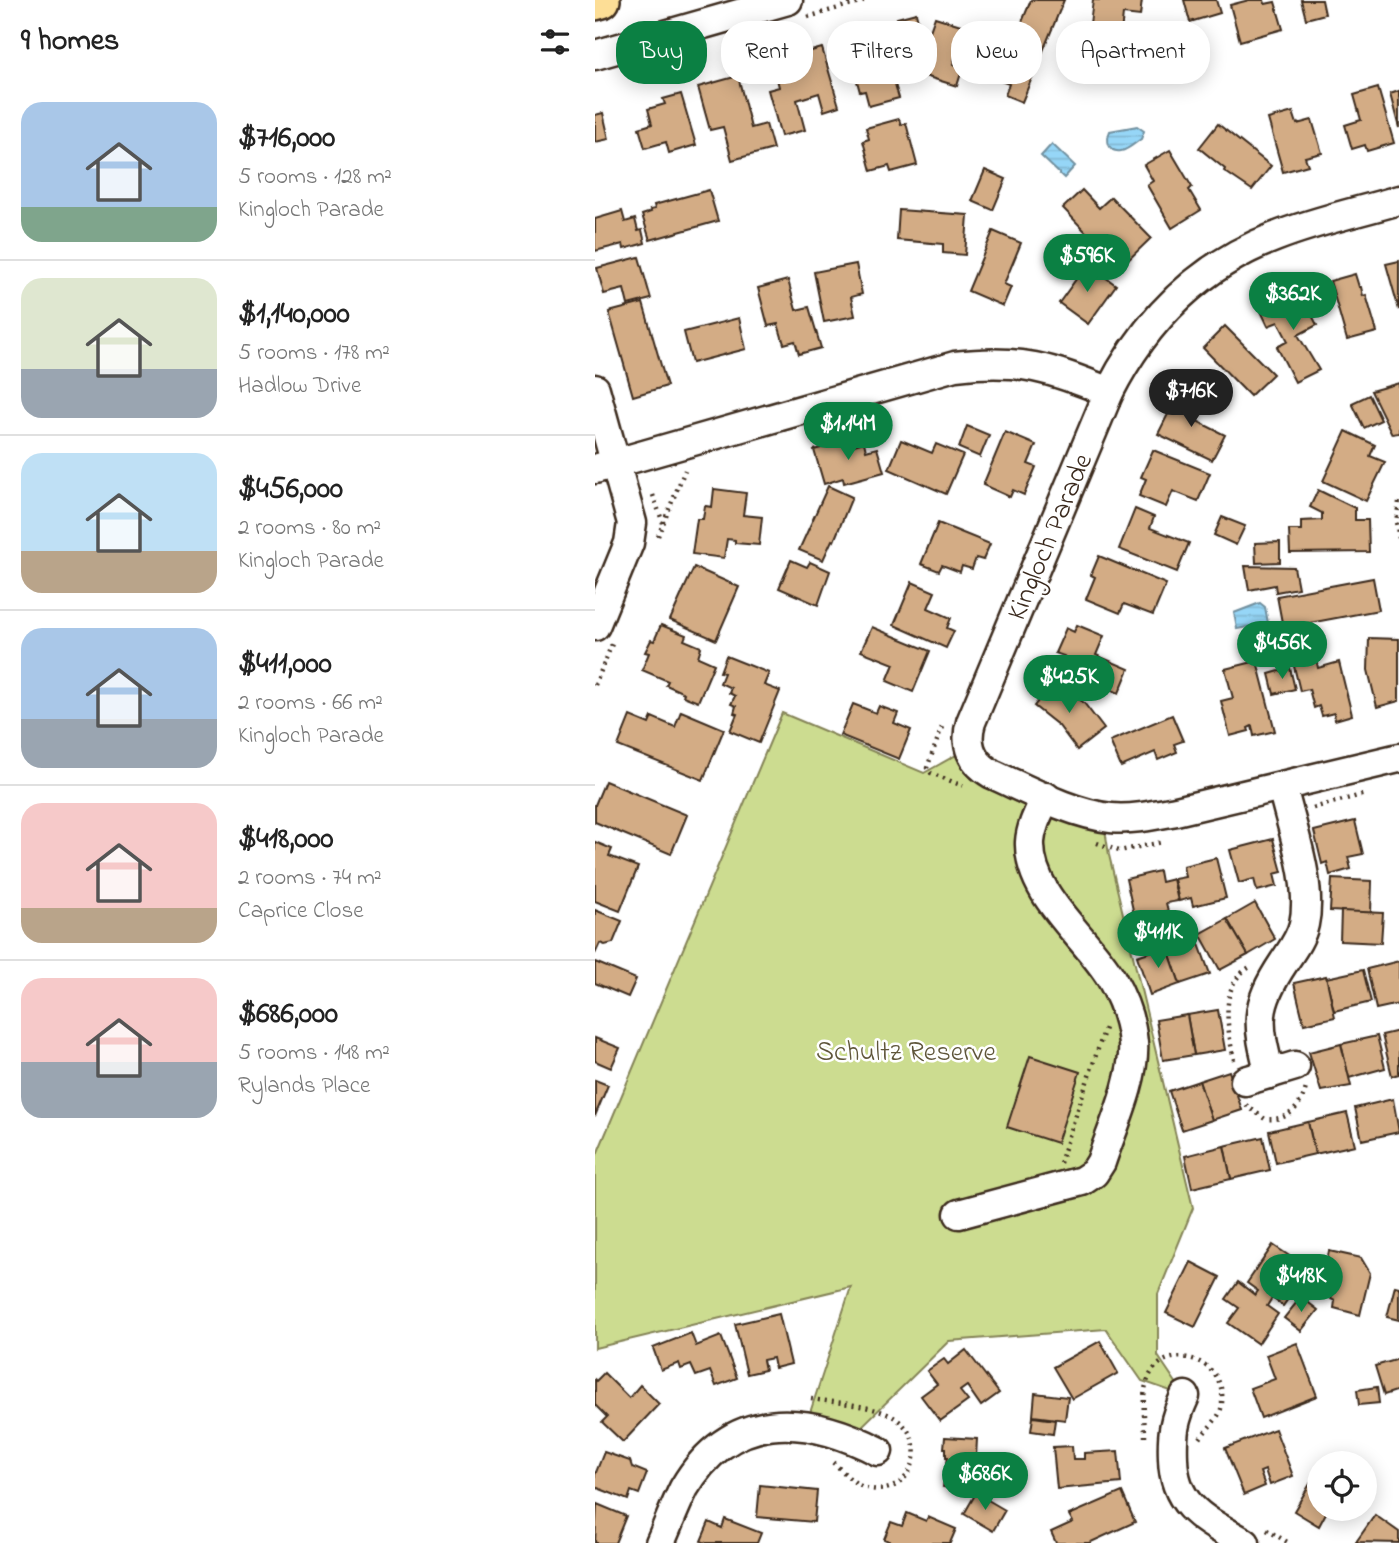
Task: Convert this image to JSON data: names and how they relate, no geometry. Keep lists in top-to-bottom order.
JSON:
{
  "streets": {
    "street": ["Kingloch Parade"]
  },
  "parks": ["Schultz Reserve"],
  "page": {
    "heading": "9 homes",
    "chip": [
      "Buy",
      "Rent",
      "Filters",
      "New",
      "Apartment"
    ],
    "list": [
      {
        "name": "$716,000",
        "note": "5 rooms · 128 m² · Kingloch Parade"
      },
      {
        "name": "$1,140,000",
        "note": "5 rooms · 178 m² · Hadlow Drive"
      },
      {
        "name": "$456,000",
        "note": "2 rooms · 80 m² · Kingloch Parade"
      },
      {
        "name": "$411,000",
        "note": "2 rooms · 66 m² · Kingloch Parade"
      },
      {
        "name": "$418,000",
        "note": "2 rooms · 74 m² · Caprice Close"
      },
      {
        "name": "$686,000",
        "note": "5 rooms · 148 m² · Rylands Place"
      }
    ],
    "price": [
      "$596K",
      "$362K",
      "$716K",
      "$1.14M",
      "$456K",
      "$425K",
      "$411K",
      "$418K",
      "$686K"
    ]
  }
}
